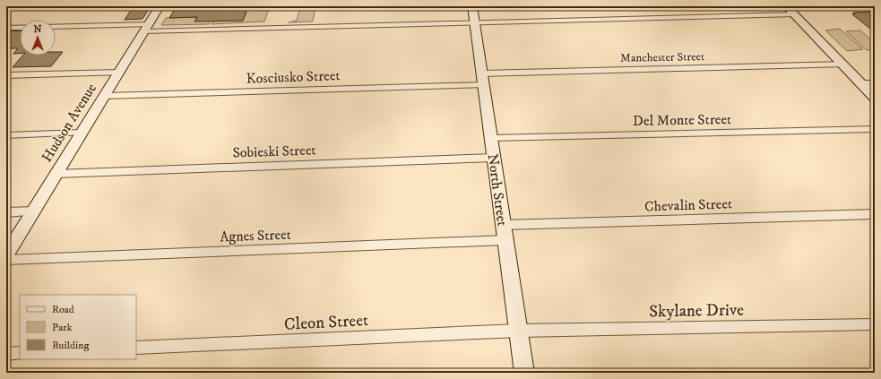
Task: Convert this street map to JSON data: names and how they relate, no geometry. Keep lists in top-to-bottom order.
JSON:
{
  "streets": {
    "main road": ["Hudson Avenue", "North Street"],
    "street": [
      "Manchester Street",
      "Kosciusko Street",
      "Del Monte Street",
      "Sobieski Street",
      "Chevalin Street",
      "Agnes Street",
      "Skylane Drive",
      "Cleon Street"
    ]
  },
  "crossings": [
    ["Manchester Street", "Kosciusko Street"],
    ["Manchester Street", "North Street"],
    ["Kosciusko Street", "Hudson Avenue"],
    ["Kosciusko Street", "North Street"],
    ["Del Monte Street", "North Street"],
    ["Hudson Avenue", "Sobieski Street"],
    ["Sobieski Street", "North Street"],
    ["North Street", "Chevalin Street"],
    ["North Street", "Agnes Street"],
    ["North Street", "Skylane Drive"],
    ["North Street", "Cleon Street"],
    ["Chevalin Street", "Agnes Street"],
    ["Skylane Drive", "Cleon Street"]
  ],
  "legend": ["Road", "Park", "Building"],
  "north": "top"
}
